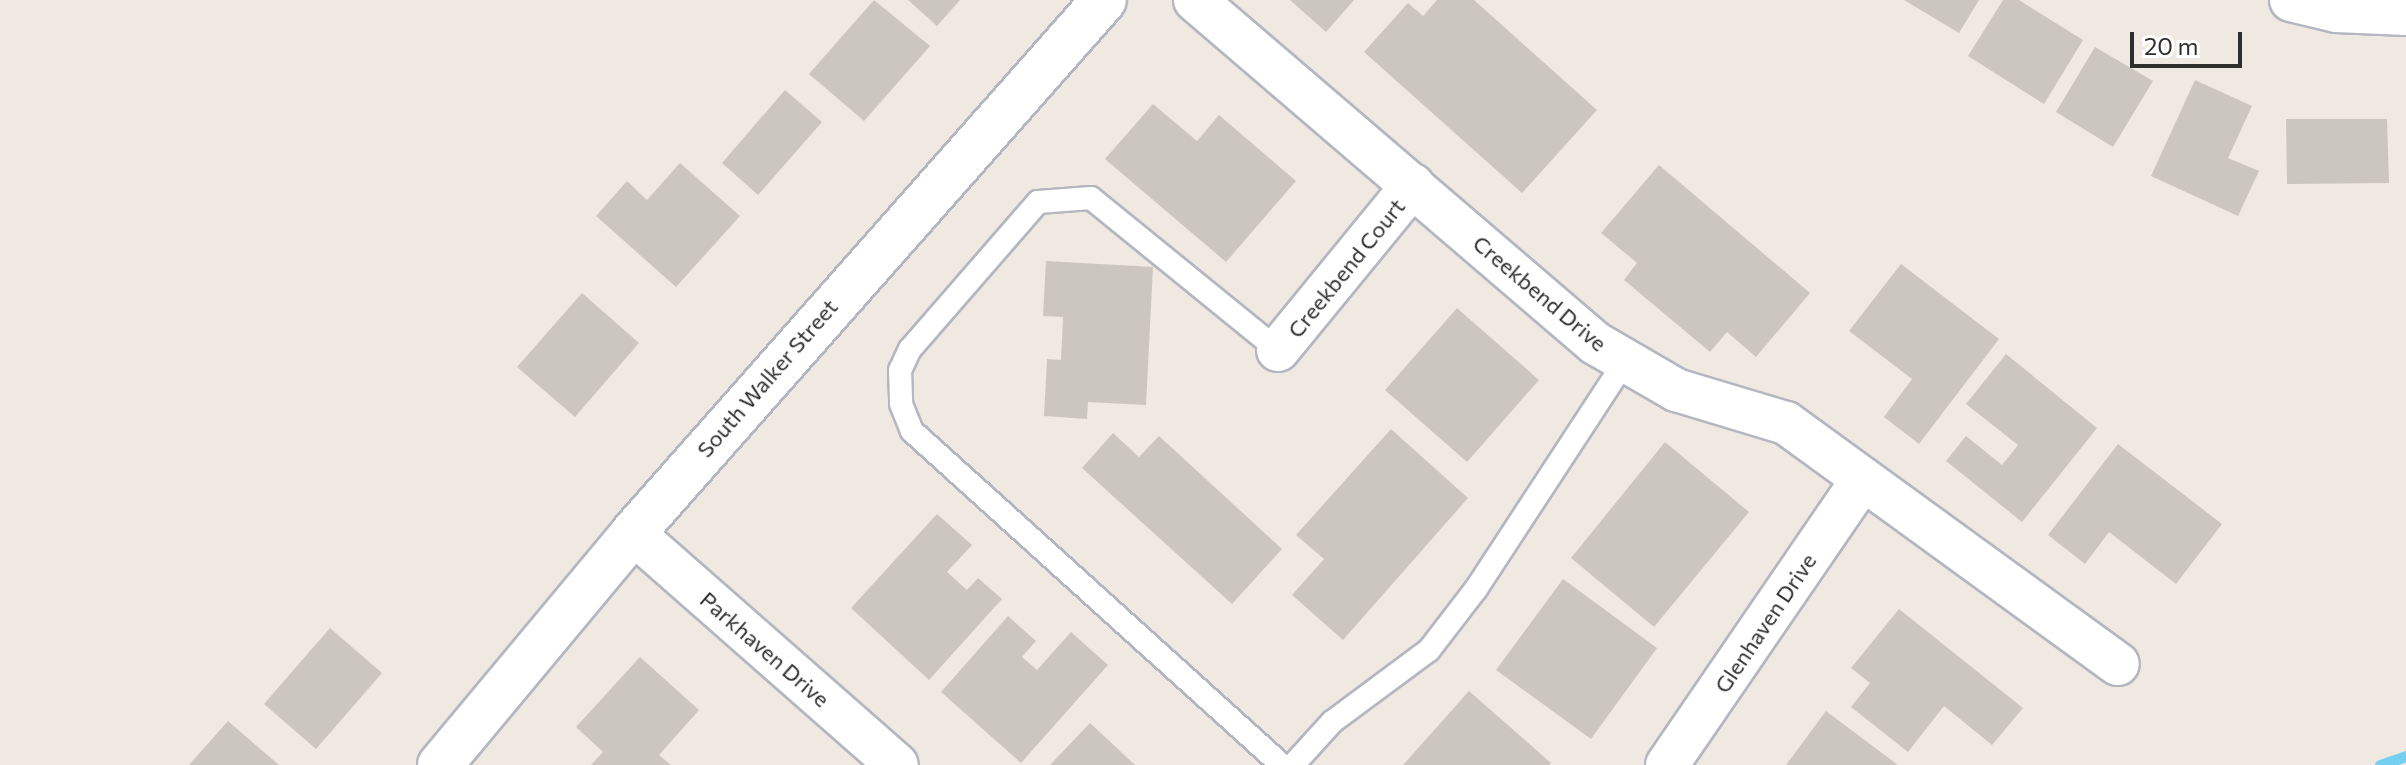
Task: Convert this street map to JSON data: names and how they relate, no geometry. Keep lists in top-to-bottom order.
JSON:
{
  "streets": {
    "street": [
      "Creekbend Court",
      "Creekbend Drive",
      "South Walker Street",
      "Glenhaven Drive",
      "Parkhaven Drive"
    ]
  },
  "crossings": [
    ["Creekbend Court", "Creekbend Drive"],
    ["Creekbend Drive", "Glenhaven Drive"],
    ["South Walker Street", "Parkhaven Drive"]
  ],
  "scale_bar": "20 m"
}
